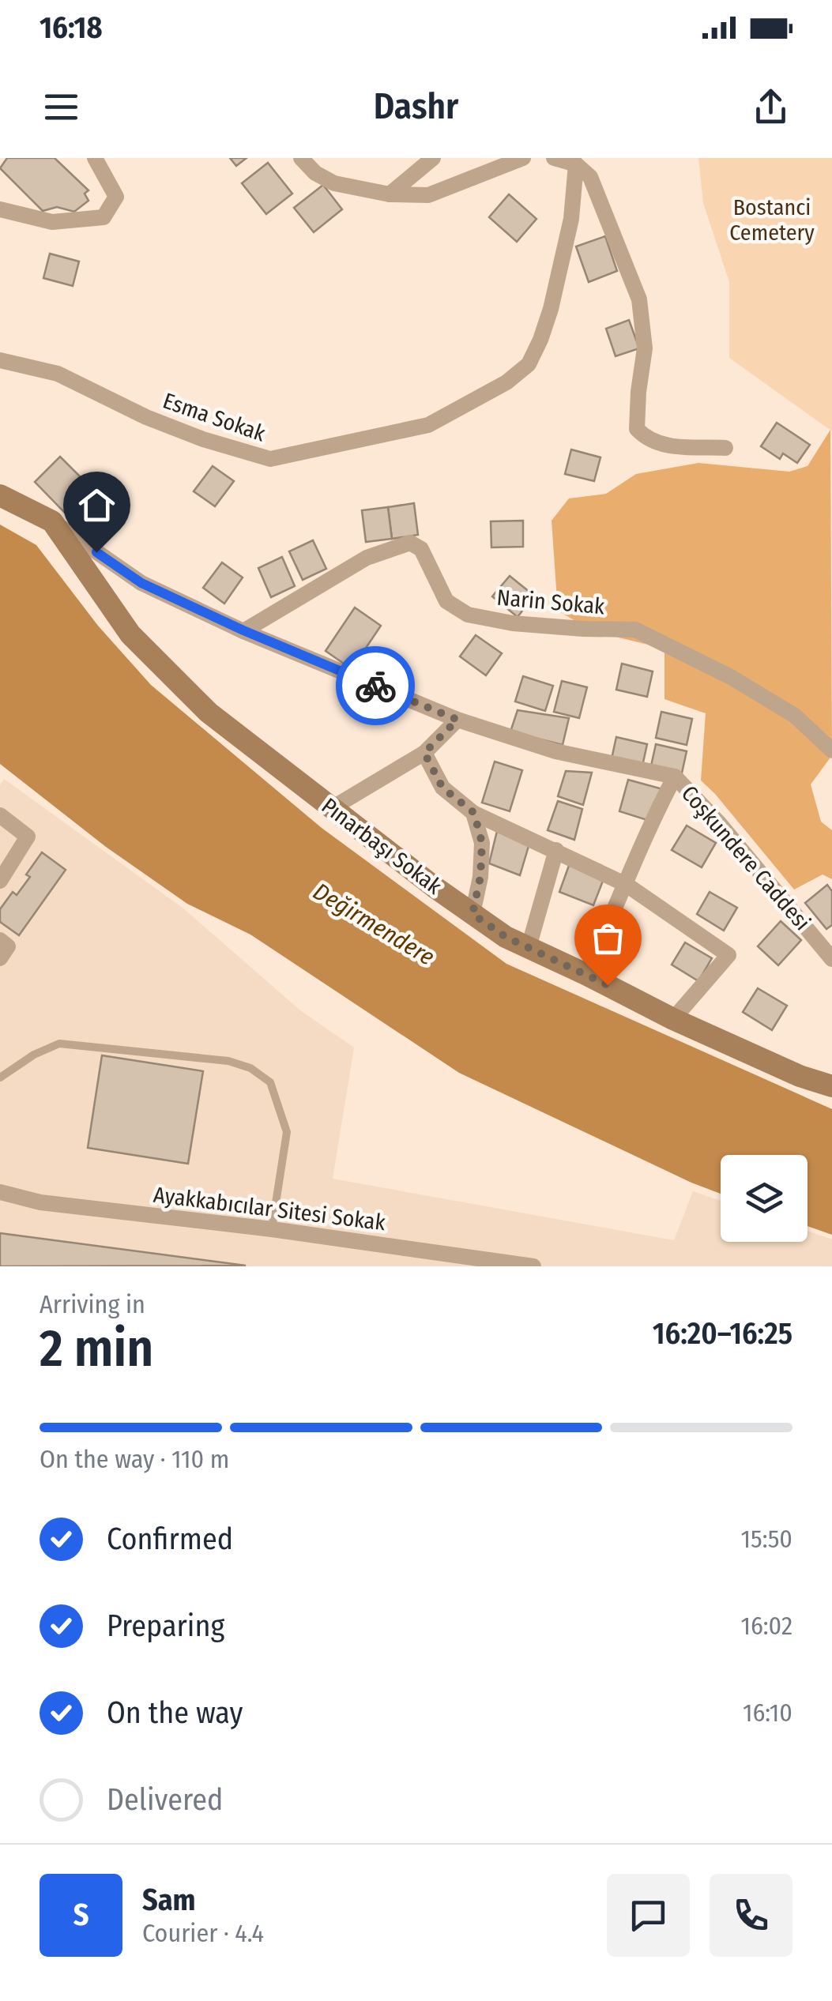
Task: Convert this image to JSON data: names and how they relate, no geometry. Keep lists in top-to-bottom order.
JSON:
{
  "streets": {
    "street": [
      "Esma Sokak",
      "Narin Sokak",
      "Pınarbaşı Sokak",
      "Coşkundere Caddesi",
      "Ayakkabıcılar Sitesi Sokak"
    ]
  },
  "crossings": [
    ["Narin Sokak", "Coşkundere Caddesi"],
    ["Pınarbaşı Sokak", "Coşkundere Caddesi"]
  ],
  "water": ["Değirmendere"],
  "parks": ["Bostanci Cemetery"],
  "page": {
    "status": "16:18",
    "header": "Dashr",
    "heading": ["2 min", "Arriving in", "16:20–16:25"],
    "panel": ["Sam", "Courier · 4.4"],
    "bar": "On the way · 110 m",
    "list": [
      ["Confirmed", "15:50"],
      ["Preparing", "16:02"],
      ["On the way", "16:10"],
      "Delivered"
    ],
    "round": "S"
  }
}
